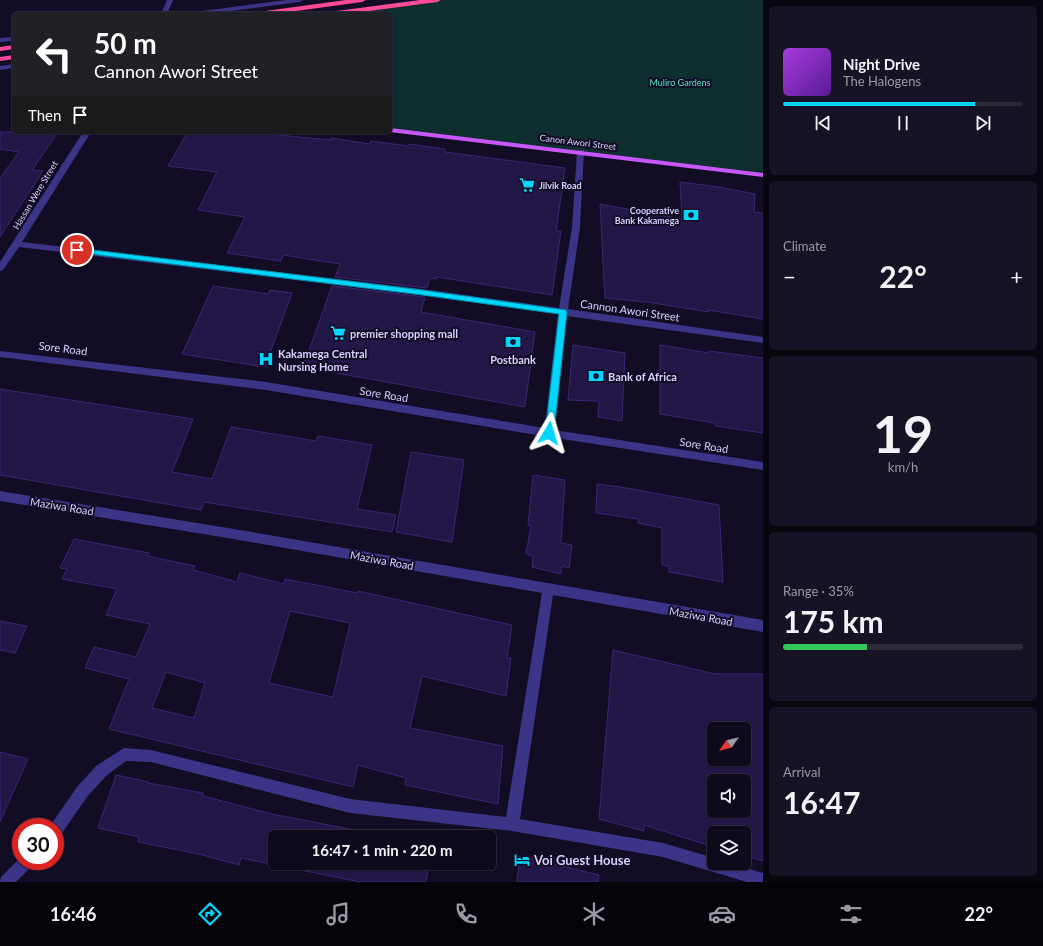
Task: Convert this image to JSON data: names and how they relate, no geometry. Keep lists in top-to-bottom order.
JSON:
{
  "streets": {
    "main road": ["Canon Awori Street"],
    "street": [
      "Hassan Were Street",
      "Cannon Awori Street",
      "Sore Road",
      "Maziwa Road"
    ]
  },
  "crossings": [
    ["Hassan Were Street", "Cannon Awori Street"]
  ],
  "parks": ["Muliro Gardens"],
  "places": {
    "supermarket": ["Jilvik Road", "premier shopping mall"],
    "bank": ["Cooperative Bank Kakamega", "Postbank", "Bank of Africa"],
    "hospital": ["Kakamega Central Nursing Home"],
    "hotel": ["Voi Guest House"]
  },
  "north": "bottom left",
  "page": {
    "turn": ["50 m", "Cannon Awori Street"],
    "song": ["Night Drive", "The Halogens"],
    "then": "Then",
    "tile": [
      "Climate",
      ["19", "km/h"],
      ["Range · 35%", "175 km"],
      ["Arrival", "16:47"]
    ],
    "heat": ["−", "22°", "+"],
    "limit": "30",
    "trip": "16:47 · 1 min · 220 m",
    "tabs": ["16:46", "22°"]
  }
}
